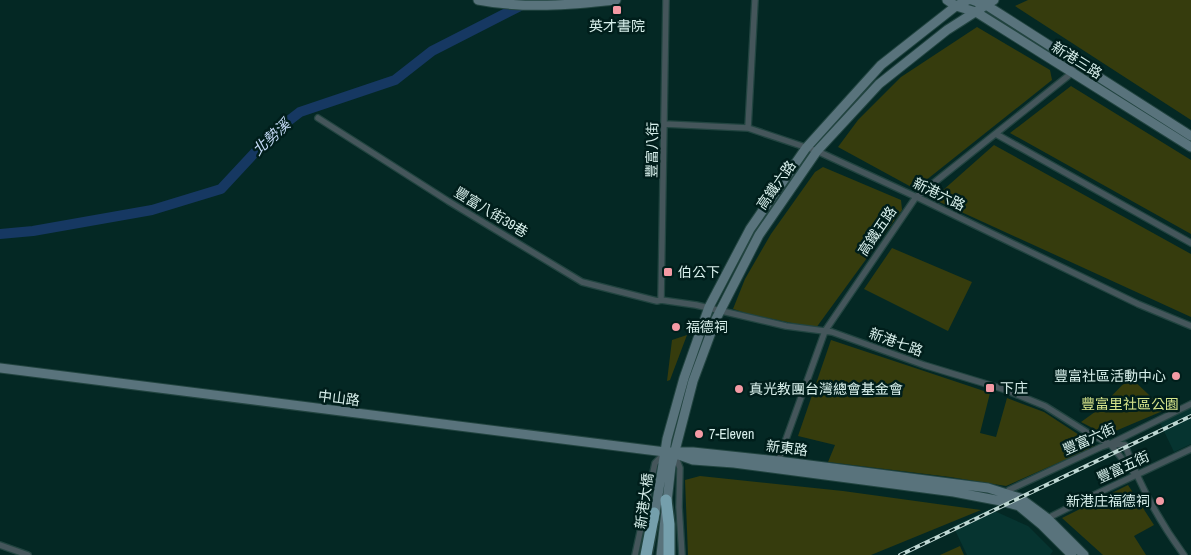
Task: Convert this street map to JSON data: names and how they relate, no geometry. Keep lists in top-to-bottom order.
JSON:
{
  "streets": {
    "street": [
      "新港三路",
      "豐富八街",
      "高鐵六路",
      "新港六路",
      "豐富八街39巷",
      "高鐵五路",
      "新港七路",
      "中山路",
      "豐富六街",
      "新東路",
      "豐富五街",
      "新港大橋"
    ]
  },
  "crossings": [
    ["新港三路", "高鐵六路"],
    ["新港三路", "高鐵五路"],
    ["豐富八街", "新港六路"],
    ["豐富八街", "豐富八街39巷"],
    ["豐富八街", "新港七路"],
    ["高鐵六路", "新港六路"],
    ["高鐵六路", "新港七路"],
    ["高鐵六路", "中山路"],
    ["高鐵六路", "新東路"],
    ["高鐵六路", "新港大橋"],
    ["新港六路", "高鐵五路"],
    ["豐富八街39巷", "新港七路"],
    ["高鐵五路", "新港七路"],
    ["高鐵五路", "新東路"],
    ["新港七路", "豐富六街"],
    ["新港七路", "豐富五街"],
    ["中山路", "新東路"],
    ["中山路", "新港大橋"],
    ["豐富六街", "新東路"],
    ["新東路", "豐富五街"],
    ["新東路", "新港大橋"]
  ],
  "water": ["北勢溪"],
  "parks": ["豐富里社區公園"],
  "places": {
    "transit": ["英才書院", "伯公下", "下庄"],
    "other": [
      "福德祠",
      "豐富社區活動中心",
      "真光教團台灣總會基金會",
      "7-Eleven",
      "新港庄福德祠"
    ]
  }
}
